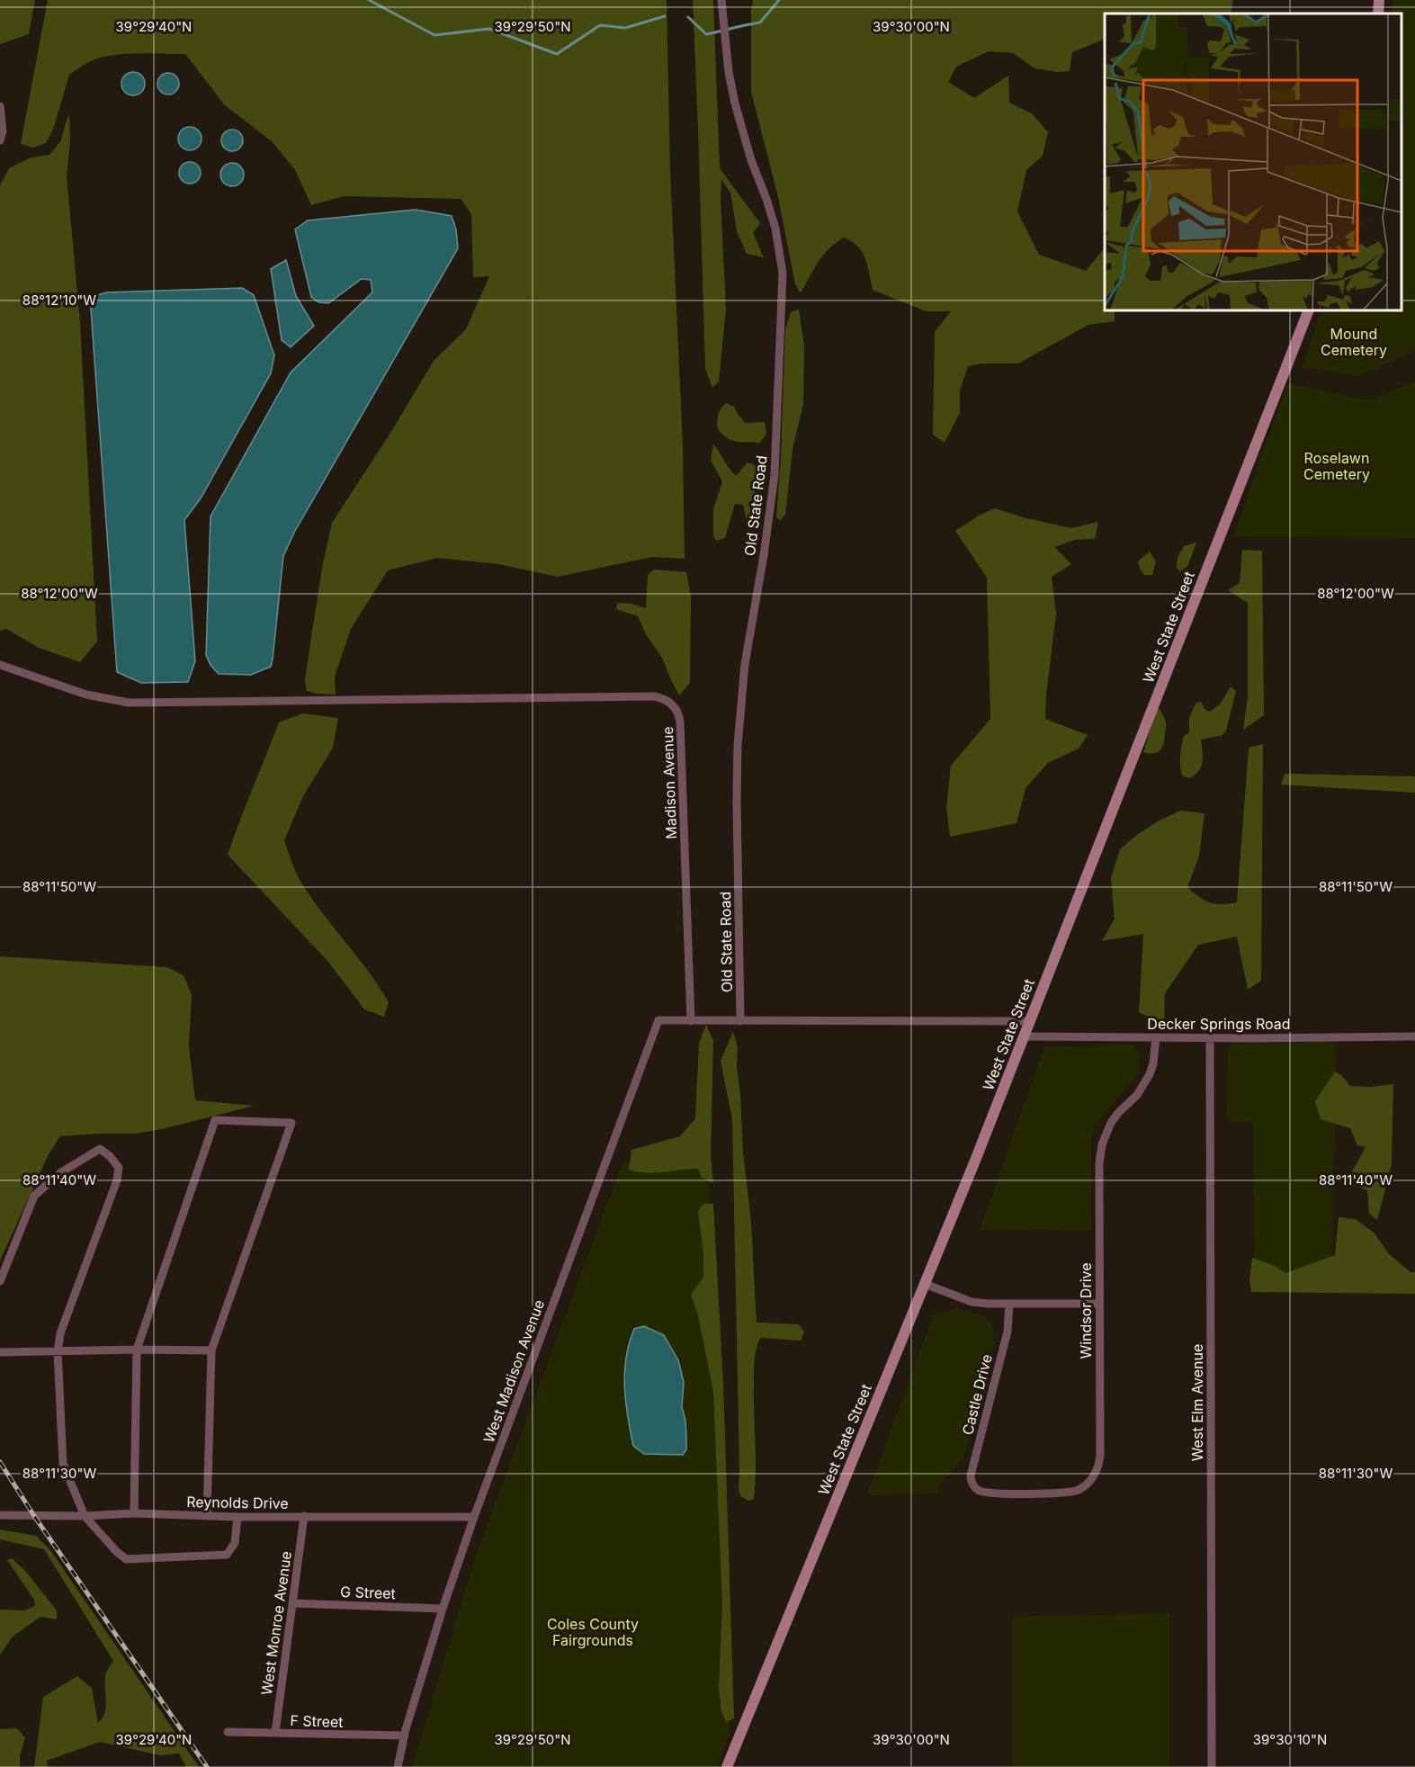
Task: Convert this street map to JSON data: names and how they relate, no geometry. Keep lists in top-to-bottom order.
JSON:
{
  "streets": {
    "street": [
      "Old State Road",
      "West State Street",
      "Madison Avenue",
      "Decker Springs Road",
      "Windsor Drive",
      "West Madison Avenue",
      "Castle Drive",
      "West Elm Avenue",
      "Reynolds Drive",
      "G Street",
      "West Monroe Avenue",
      "F Street"
    ]
  },
  "crossings": [
    ["West State Street", "Decker Springs Road"],
    ["Madison Avenue", "West Madison Avenue"],
    ["Decker Springs Road", "Windsor Drive"],
    ["Decker Springs Road", "West Elm Avenue"],
    ["Windsor Drive", "Castle Drive"],
    ["West Madison Avenue", "Reynolds Drive"],
    ["West Madison Avenue", "G Street"],
    ["West Madison Avenue", "F Street"],
    ["Reynolds Drive", "West Monroe Avenue"],
    ["G Street", "West Monroe Avenue"],
    ["West Monroe Avenue", "F Street"]
  ],
  "parks": ["Mound Cemetery", "Roselawn Cemetery", "Coles County Fairgrounds"],
  "coordinates": [
    "39°29'40\"N",
    "39°29'50\"N",
    "39°30'00\"N",
    "88°12'10\"W",
    "88°12'00\"W",
    "88°11'50\"W",
    "88°11'40\"W",
    "88°11'30\"W",
    "39°30'10\"N"
  ]
}
